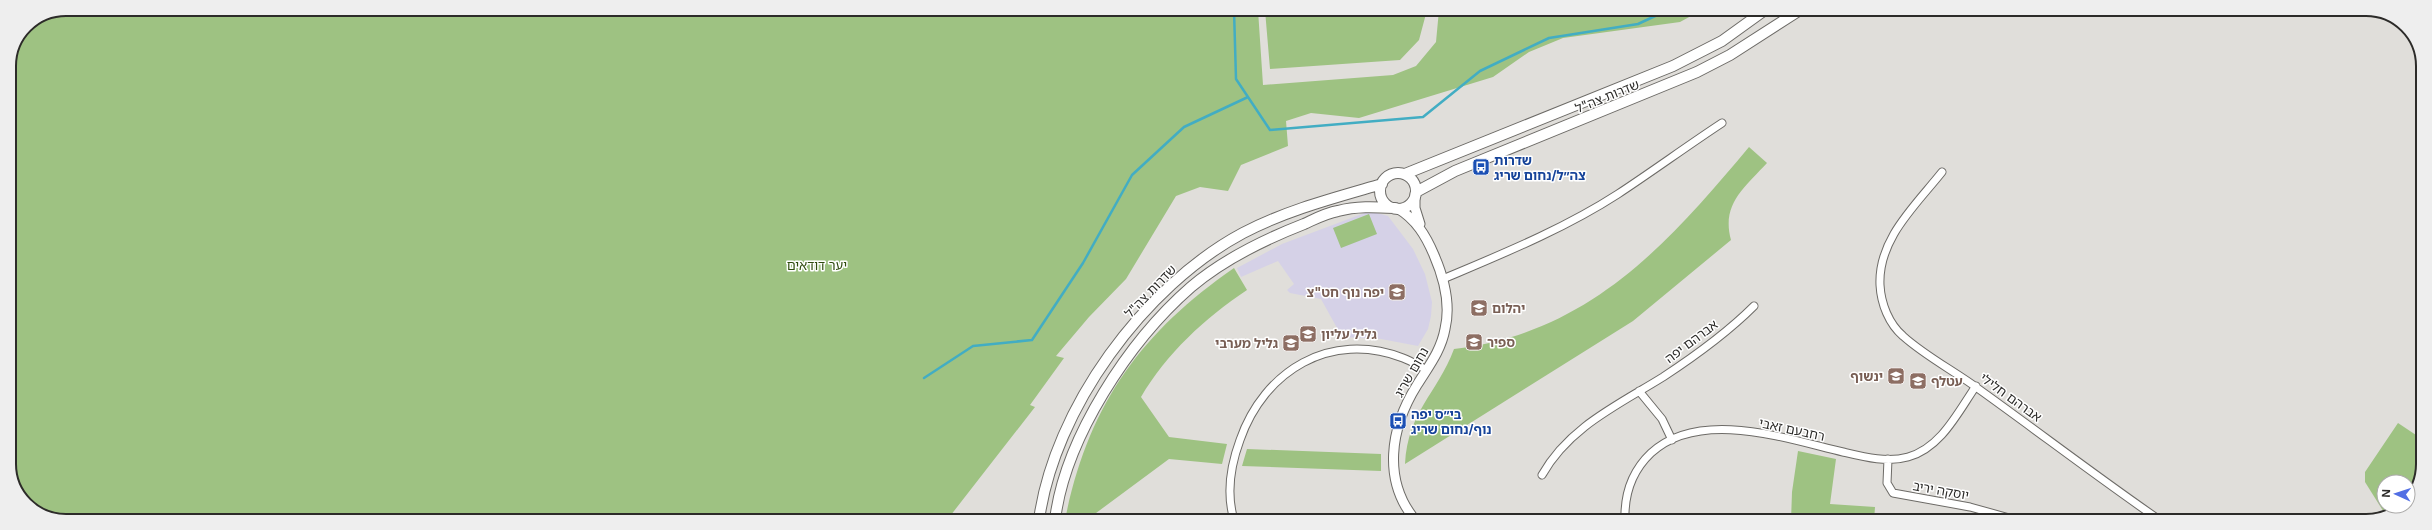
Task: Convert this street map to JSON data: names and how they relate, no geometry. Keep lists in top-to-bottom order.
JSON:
{
  "streets": {
    "main road": ["שדרות צה\"ל"],
    "street": [
      "אברהם יפה",
      "נחום שריג",
      "אברהם חלילי",
      "רחבעם זאבי",
      "יוסקה יריב"
    ]
  },
  "crossings": [
    ["שדרות צה\"ל", "נחום שריג"],
    ["אברהם חלילי", "רחבעם זאבי"],
    ["רחבעם זאבי", "יוסקה יריב"]
  ],
  "parks": ["יער דודאים"],
  "places": {
    "bus stop": ["שדרות צה״ל/נחום שריג", "בי״ס יפה נוף/נחום שריג"],
    "school or university": [
      "יפה נוף חט\"צ",
      "יהלום",
      "גליל עליון",
      "ספיר",
      "גליל מערבי",
      "ינשוף",
      "עטלף"
    ]
  },
  "north": "left"
}
